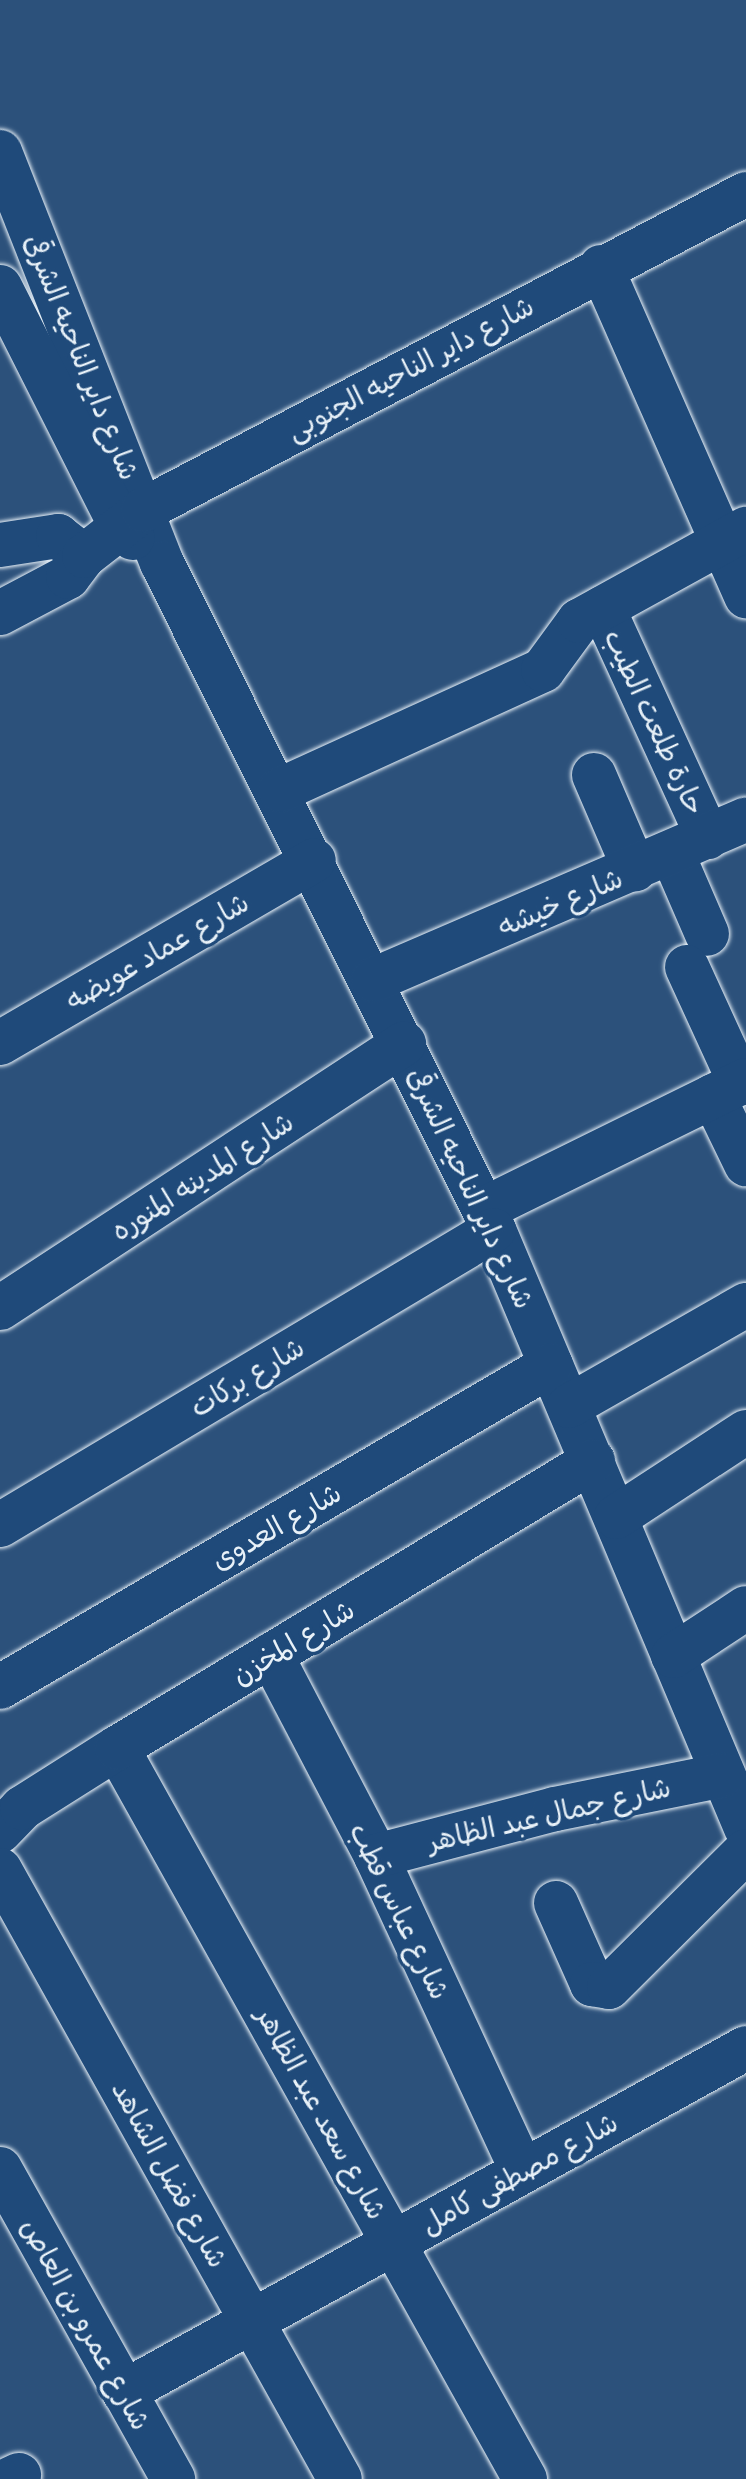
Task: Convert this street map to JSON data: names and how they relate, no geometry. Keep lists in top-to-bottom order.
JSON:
{
  "streets": {
    "street": [
      "شارع داير الناحيه الشرقى",
      "شارع داير الناحيه الجنوبى",
      "حارة طلعت الطيب",
      "شارع خيشه",
      "شارع عماد عويضه",
      "شارع المدينه المنوره",
      "شارع بركات",
      "شارع العدوى",
      "شارع المخزن",
      "شارع جمال عبد الظاهر",
      "شارع عباس قطب",
      "شارع سعد عبد الظاهر",
      "شارع مصطفى كامل",
      "شارع فضل الشاهد",
      "شارع عمرو بن العاص"
    ]
  },
  "crossings": [
    ["شارع داير الناحيه الشرقى", "شارع داير الناحيه الجنوبى"],
    ["شارع داير الناحيه الشرقى", "شارع خيشه"],
    ["شارع داير الناحيه الشرقى", "شارع عماد عويضه"],
    ["شارع داير الناحيه الشرقى", "شارع المدينه المنوره"],
    ["شارع داير الناحيه الشرقى", "شارع بركات"],
    ["شارع داير الناحيه الشرقى", "شارع العدوى"],
    ["شارع داير الناحيه الشرقى", "شارع المخزن"],
    ["شارع داير الناحيه الشرقى", "شارع جمال عبد الظاهر"],
    ["حارة طلعت الطيب", "شارع خيشه"],
    ["شارع المخزن", "شارع عباس قطب"],
    ["شارع المخزن", "شارع سعد عبد الظاهر"],
    ["شارع جمال عبد الظاهر", "شارع عباس قطب"],
    ["شارع عباس قطب", "شارع مصطفى كامل"],
    ["شارع سعد عبد الظاهر", "شارع مصطفى كامل"],
    ["شارع مصطفى كامل", "شارع فضل الشاهد"],
    ["شارع مصطفى كامل", "شارع عمرو بن العاص"]
  ]
}
